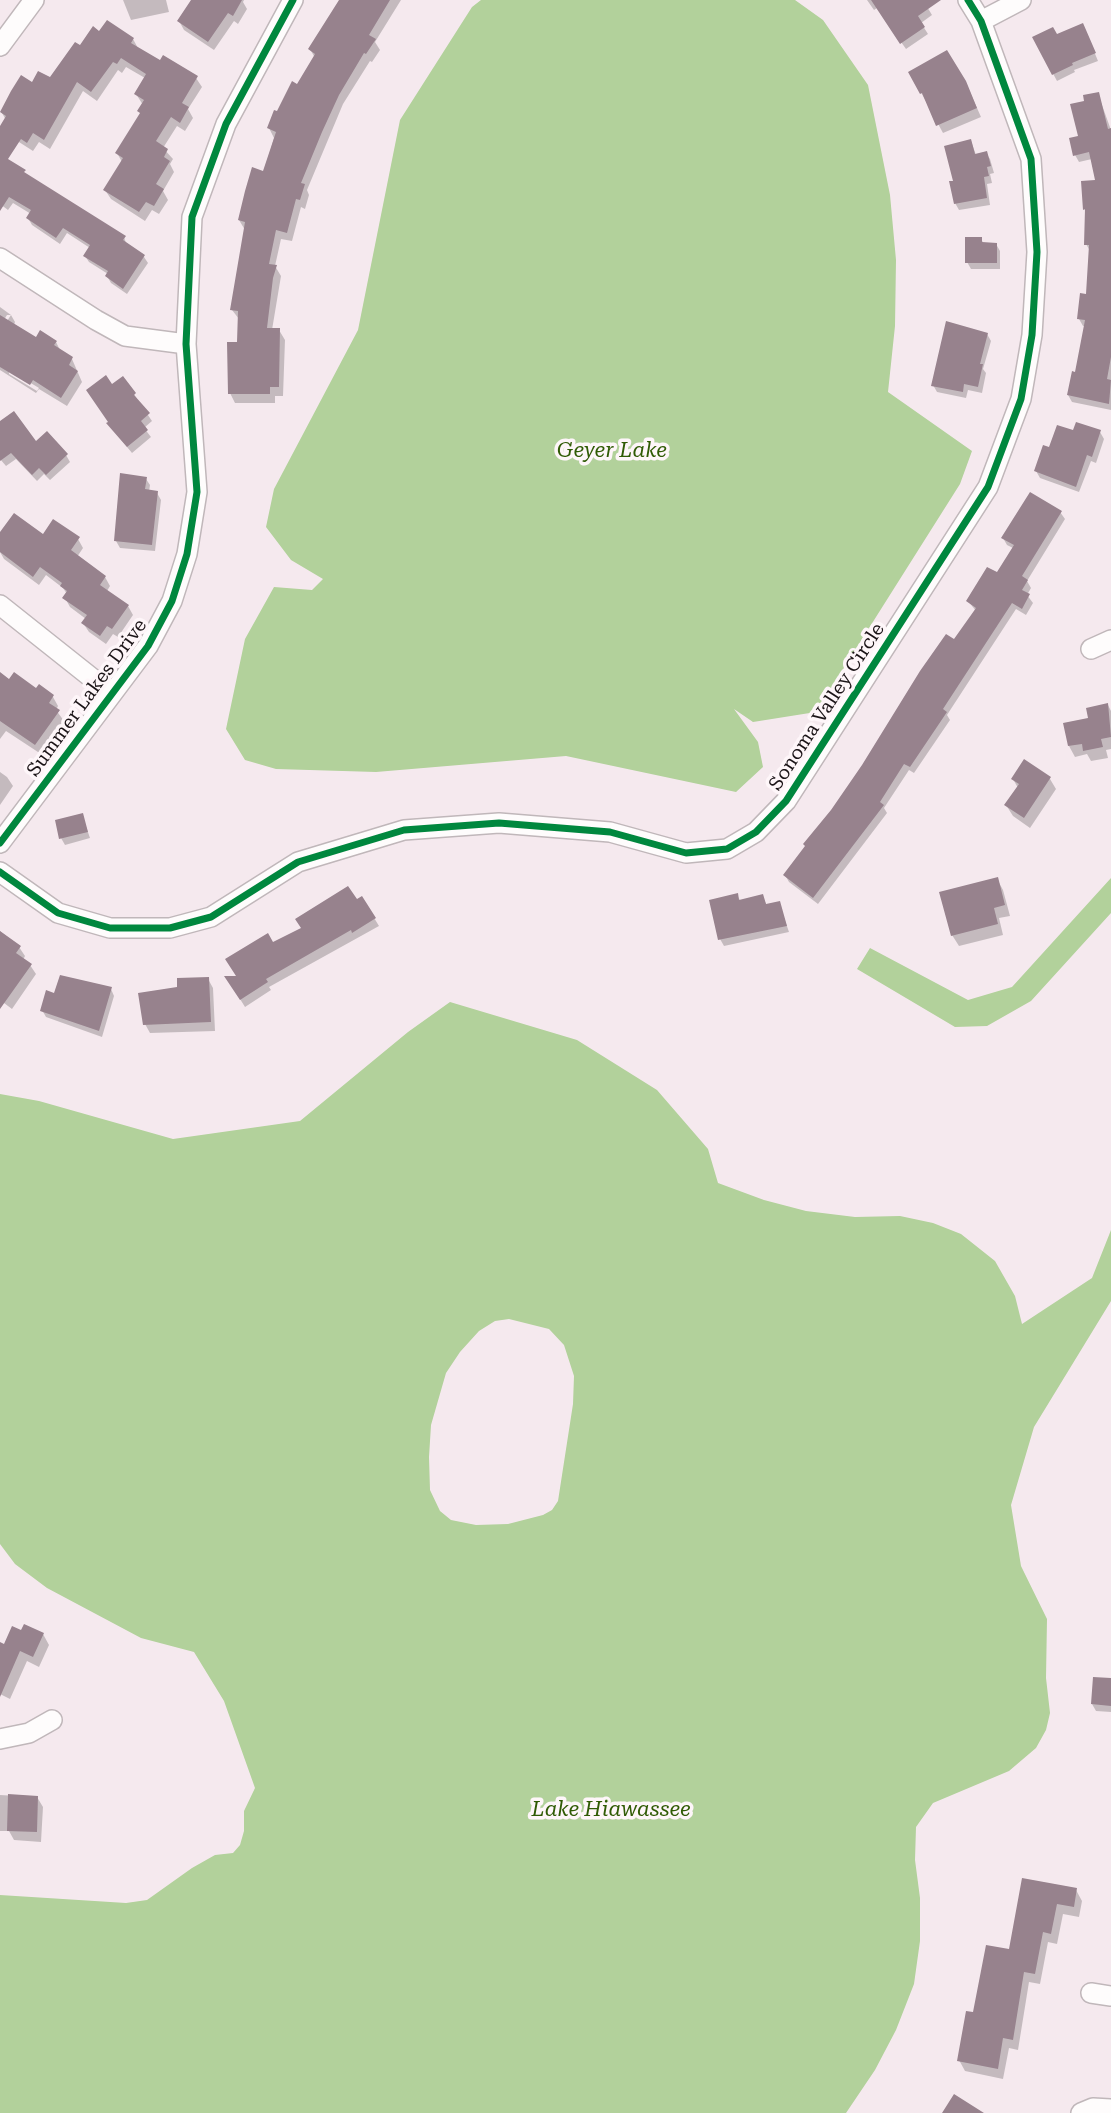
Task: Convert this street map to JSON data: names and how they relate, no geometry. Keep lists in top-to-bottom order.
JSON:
{
  "streets": {
    "street": ["Summer Lakes Drive", "Sonoma Valley Circle"]
  },
  "water": ["Geyer Lake", "Lake Hiawassee"]
}
